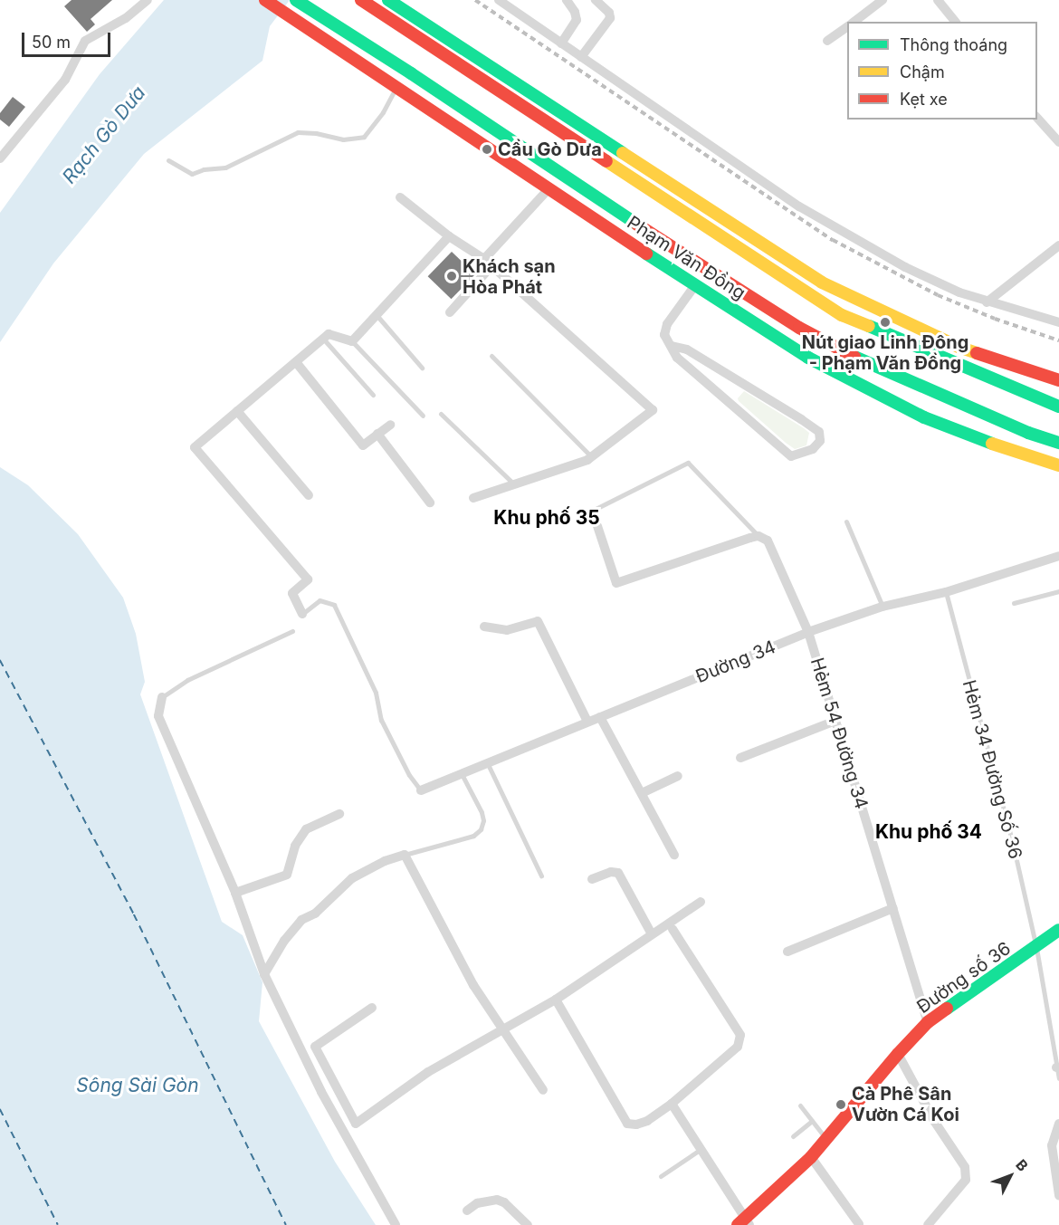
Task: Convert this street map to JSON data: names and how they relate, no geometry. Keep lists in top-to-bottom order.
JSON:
{
  "streets": {
    "main road": ["Phạm Văn Đồng", "Đường số 36"],
    "street": ["Đường 34", "Hẻm 54 Đường 34"],
    "lane": ["Hẻm 34 Đường Số 36"]
  },
  "crossings": [
    ["Đường 34", "Hẻm 54 Đường 34"],
    ["Đường 34", "Hẻm 34 Đường Số 36"],
    ["Hẻm 54 Đường 34", "Đường số 36"],
    ["Hẻm 34 Đường Số 36", "Đường số 36"]
  ],
  "districts": ["Khu phố 35", "Khu phố 34"],
  "water": ["Rạch Gò Dưa", "Sông Sài Gòn"],
  "places": [
    "Cầu Gò Dưa",
    "Khách sạn Hòa Phát",
    "Nút giao Linh Đông - Phạm Văn Đồng",
    "Cà Phê Sân Vườn Cá Koi"
  ],
  "legend": ["Thông thoáng", "Chậm", "Kẹt xe"],
  "scale_bar": "50 m",
  "north": "top right"
}
